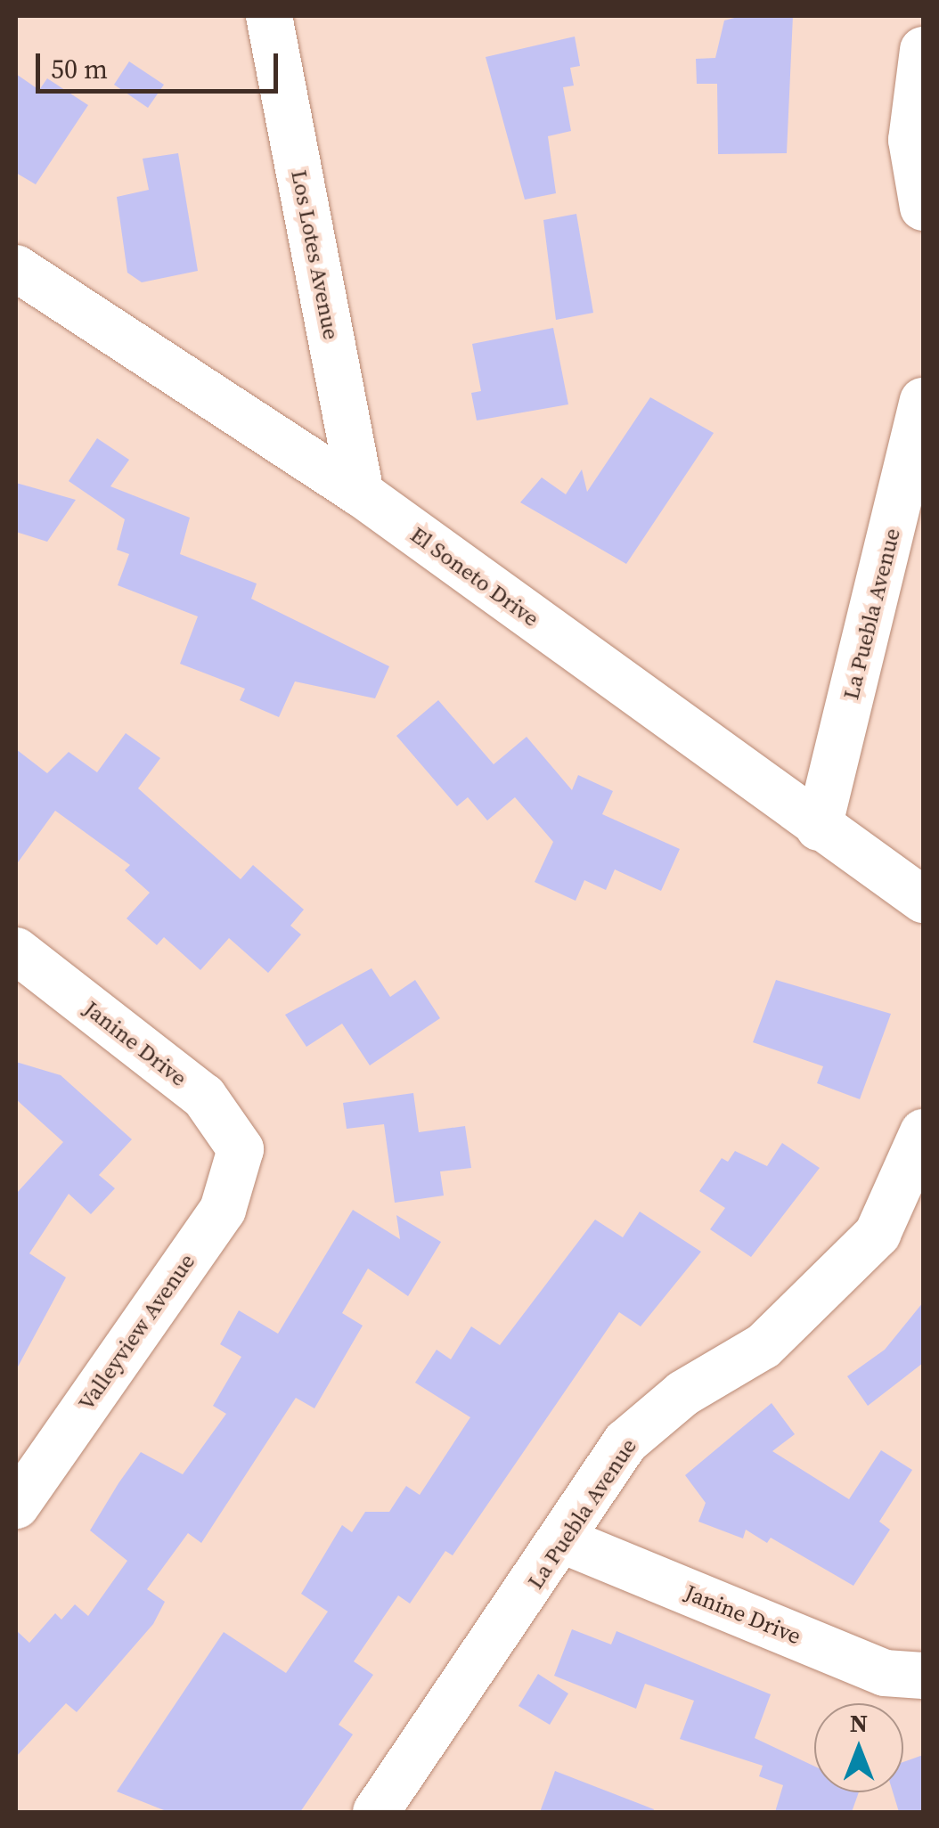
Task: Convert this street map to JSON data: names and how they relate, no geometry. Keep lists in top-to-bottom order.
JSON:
{
  "streets": {
    "street": [
      "Los Lotes Avenue",
      "El Soneto Drive",
      "La Puebla Avenue",
      "Janine Drive",
      "Valleyview Avenue"
    ]
  },
  "crossings": [
    ["Los Lotes Avenue", "El Soneto Drive"],
    ["El Soneto Drive", "La Puebla Avenue"],
    ["La Puebla Avenue", "Janine Drive"],
    ["Janine Drive", "Valleyview Avenue"]
  ],
  "scale_bar": "50 m",
  "north": "top"
}
